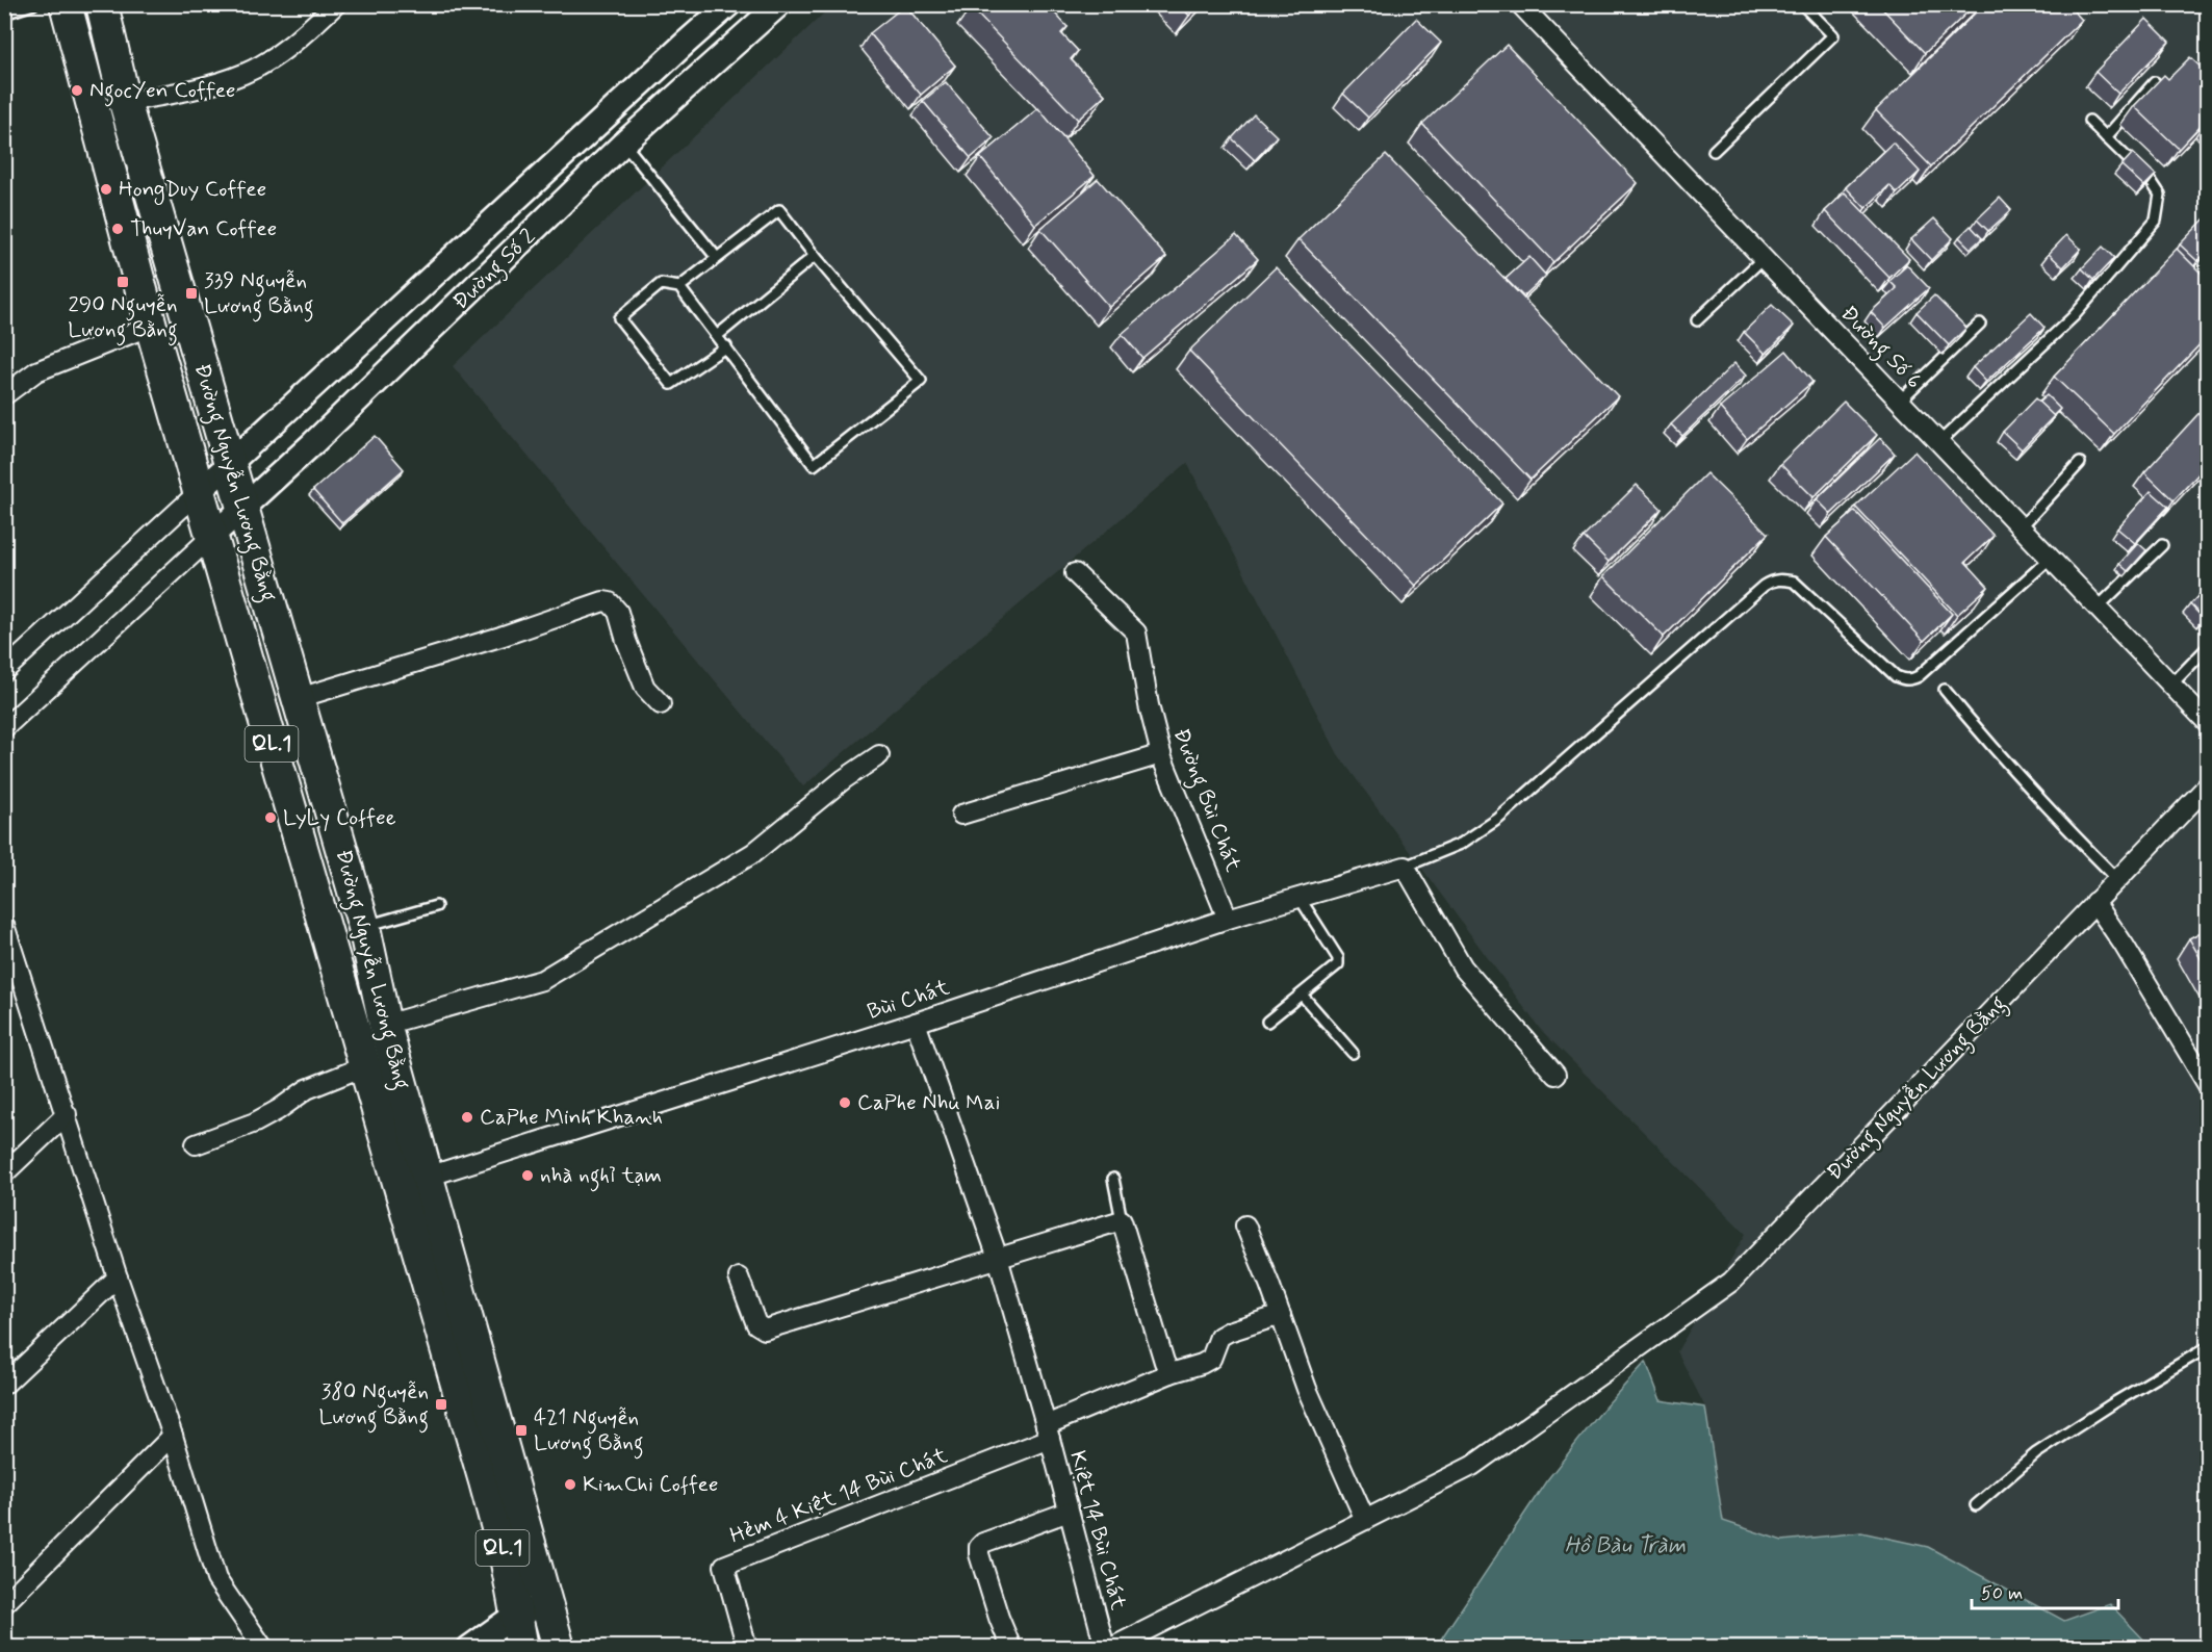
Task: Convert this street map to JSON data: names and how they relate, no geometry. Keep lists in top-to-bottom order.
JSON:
{
  "streets": {
    "highway": ["Đường Nguyễn Lương Bằng", "QL.1"],
    "street": [
      "Đường Số 2",
      "Đường Số 6",
      "Đường Bùi Chát",
      "Bùi Chát",
      "Hẻm 4 Kiệt 14 Bùi Chát",
      "Kiệt 14 Bùi Chát"
    ]
  },
  "crossings": [
    ["Đường Số 2", "Đường Nguyễn Lương Bằng"],
    ["Đường Nguyễn Lương Bằng", "Bùi Chát"],
    ["Đường Bùi Chát", "Bùi Chát"],
    ["Bùi Chát", "Kiệt 14 Bùi Chát"],
    ["Hẻm 4 Kiệt 14 Bùi Chát", "Kiệt 14 Bùi Chát"]
  ],
  "water": ["Hồ Bàu Tràm"],
  "places": {
    "other": [
      "NgocYen Coffee",
      "HongDuy Coffee",
      "ThuyVan Coffee",
      "LyLy Coffee",
      "CaPhe Nhu Mai",
      "CaPhe Minh Khanh",
      "nhà nghỉ tạm",
      "KimChi Coffee"
    ],
    "transit": [
      "290 Nguyễn Lương Bằng",
      "339 Nguyễn Lương Bằng",
      "380 Nguyễn Lương Bằng",
      "421 Nguyễn Lương Bằng"
    ]
  },
  "scale_bar": "50 m"
}
